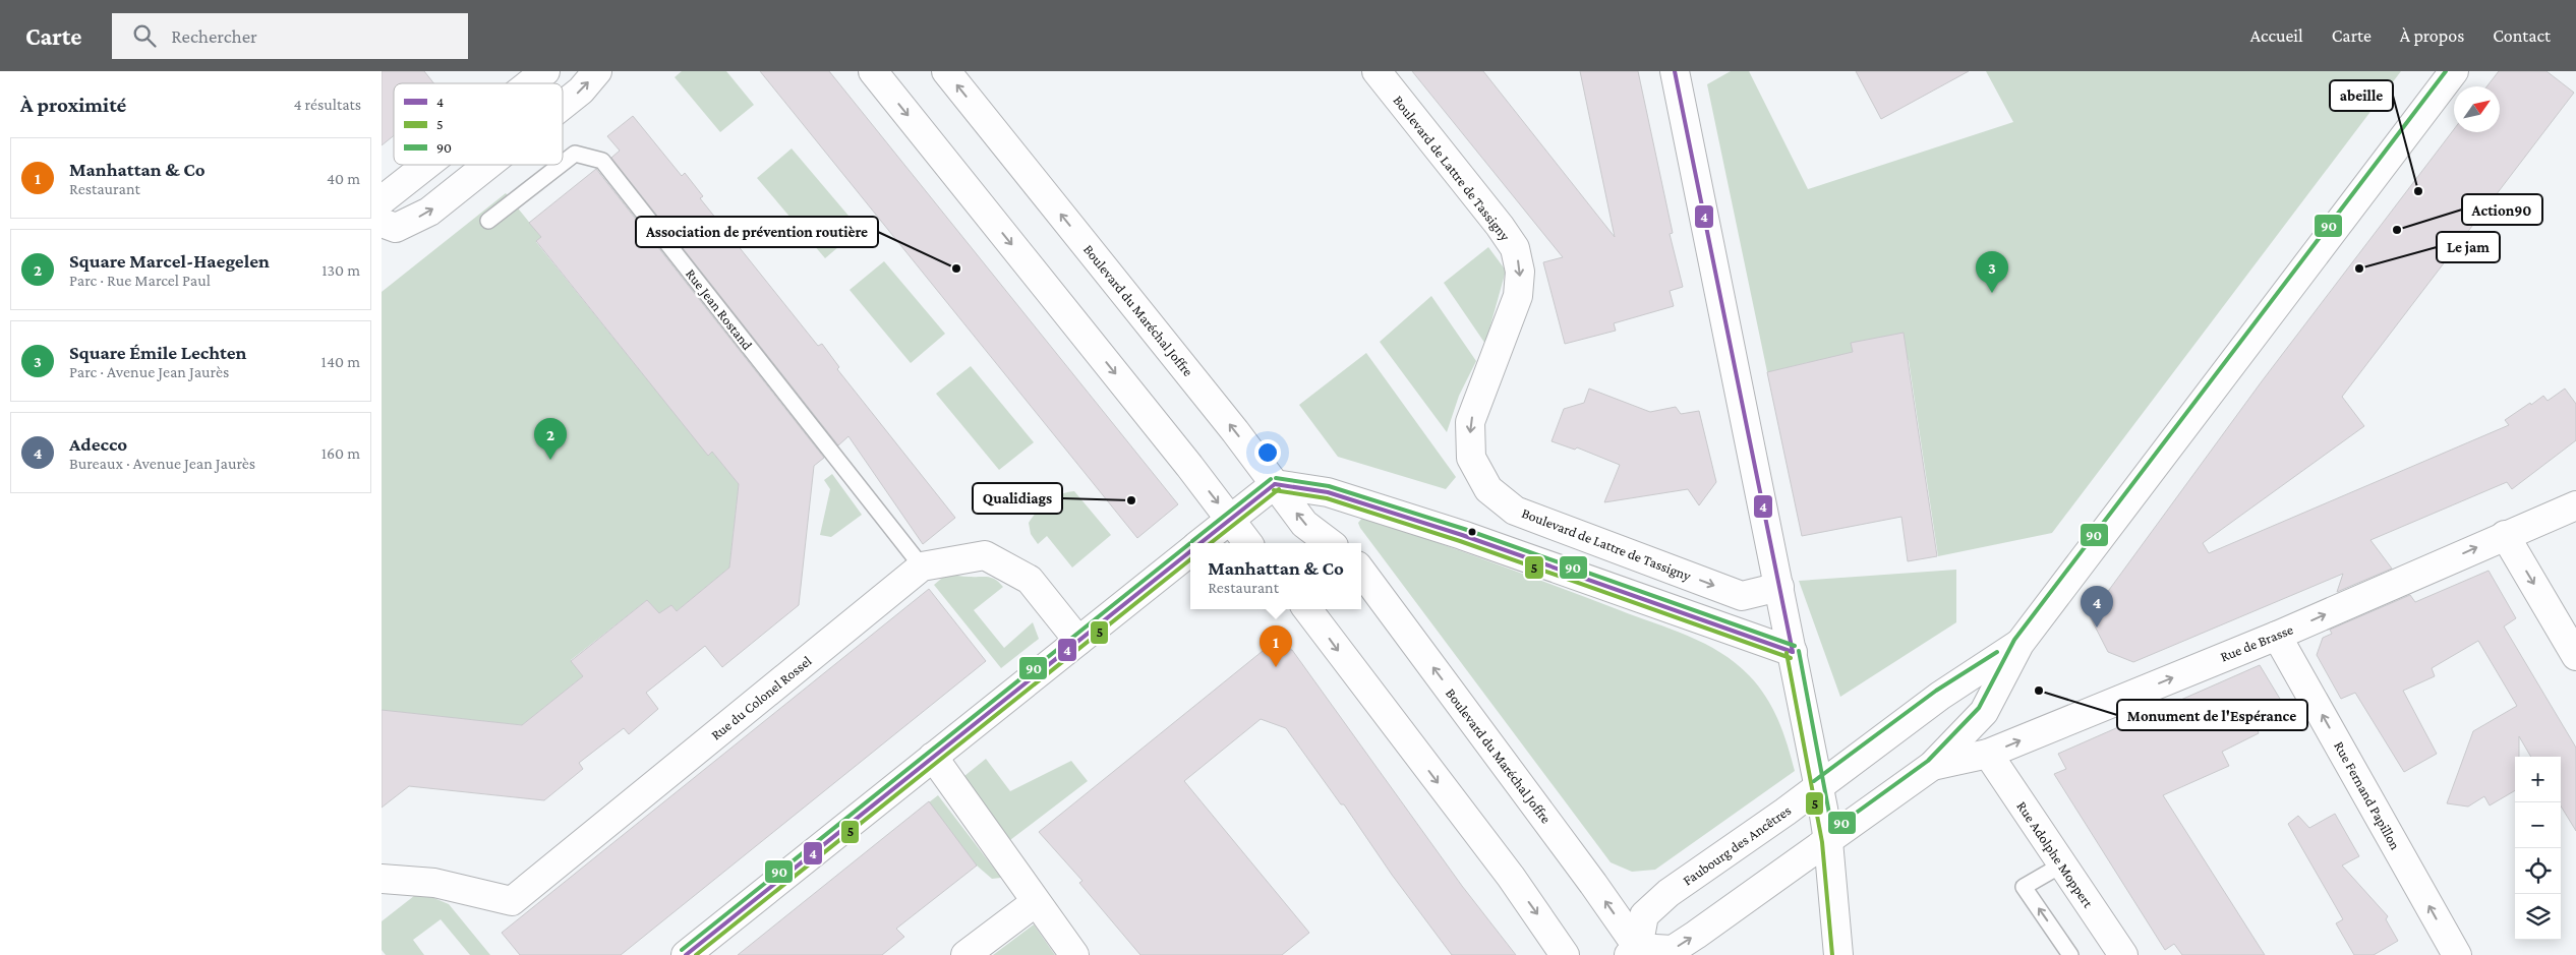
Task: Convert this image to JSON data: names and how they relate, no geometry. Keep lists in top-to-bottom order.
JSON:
{
  "streets": {
    "street": [
      "Boulevard de Lattre de Tassigny",
      "Boulevard du Maréchal Joffre",
      "Rue de Brasse",
      "Rue du Colonel Rossel",
      "Rue Fernand Papillon",
      "Faubourg des Ancêtres",
      "Rue Adolphe Moppert"
    ],
    "lane": ["Rue Jean Rostand"]
  },
  "crossings": [
    ["Rue Jean Rostand", "Rue du Colonel Rossel"],
    ["Boulevard du Maréchal Joffre", "Faubourg des Ancêtres"],
    ["Rue de Brasse", "Rue Fernand Papillon"],
    ["Rue de Brasse", "Rue Adolphe Moppert"]
  ],
  "one_way": ["Boulevard de Lattre de Tassigny", "Rue de Brasse"],
  "places": [
    "abeille",
    "Action90",
    "Association de prévention routière",
    "Le jam",
    "Qualidiags",
    "Monument de l'Espérance"
  ],
  "lines": ["transit line 4", "transit line 90", "transit line 5"],
  "legend": ["4", "5", "90"],
  "north": "top right",
  "page": {
    "header": "Carte",
    "search": "Rechercher",
    "nav": [
      "Accueil",
      "Carte",
      "À propos",
      "Contact"
    ],
    "heading": ["À proximité", "4 résultats"],
    "list": [
      {
        "mark": "1",
        "name": "Manhattan & Co",
        "note": "Restaurant",
        "value": "40 m"
      },
      {
        "mark": "2",
        "name": "Square Marcel-Haegelen",
        "note": "Parc · Rue Marcel Paul",
        "value": "130 m"
      },
      {
        "mark": "3",
        "name": "Square Émile Lechten",
        "note": "Parc · Avenue Jean Jaurès",
        "value": "140 m"
      },
      {
        "mark": "4",
        "name": "Adecco",
        "note": "Bureaux · Avenue Jean Jaurès",
        "value": "160 m"
      }
    ],
    "pins": [
      "3",
      "2",
      "4",
      "1"
    ],
    "popup": ["Manhattan & Co", "Restaurant"],
    "map_buttons": ["+", "−"]
  }
}
